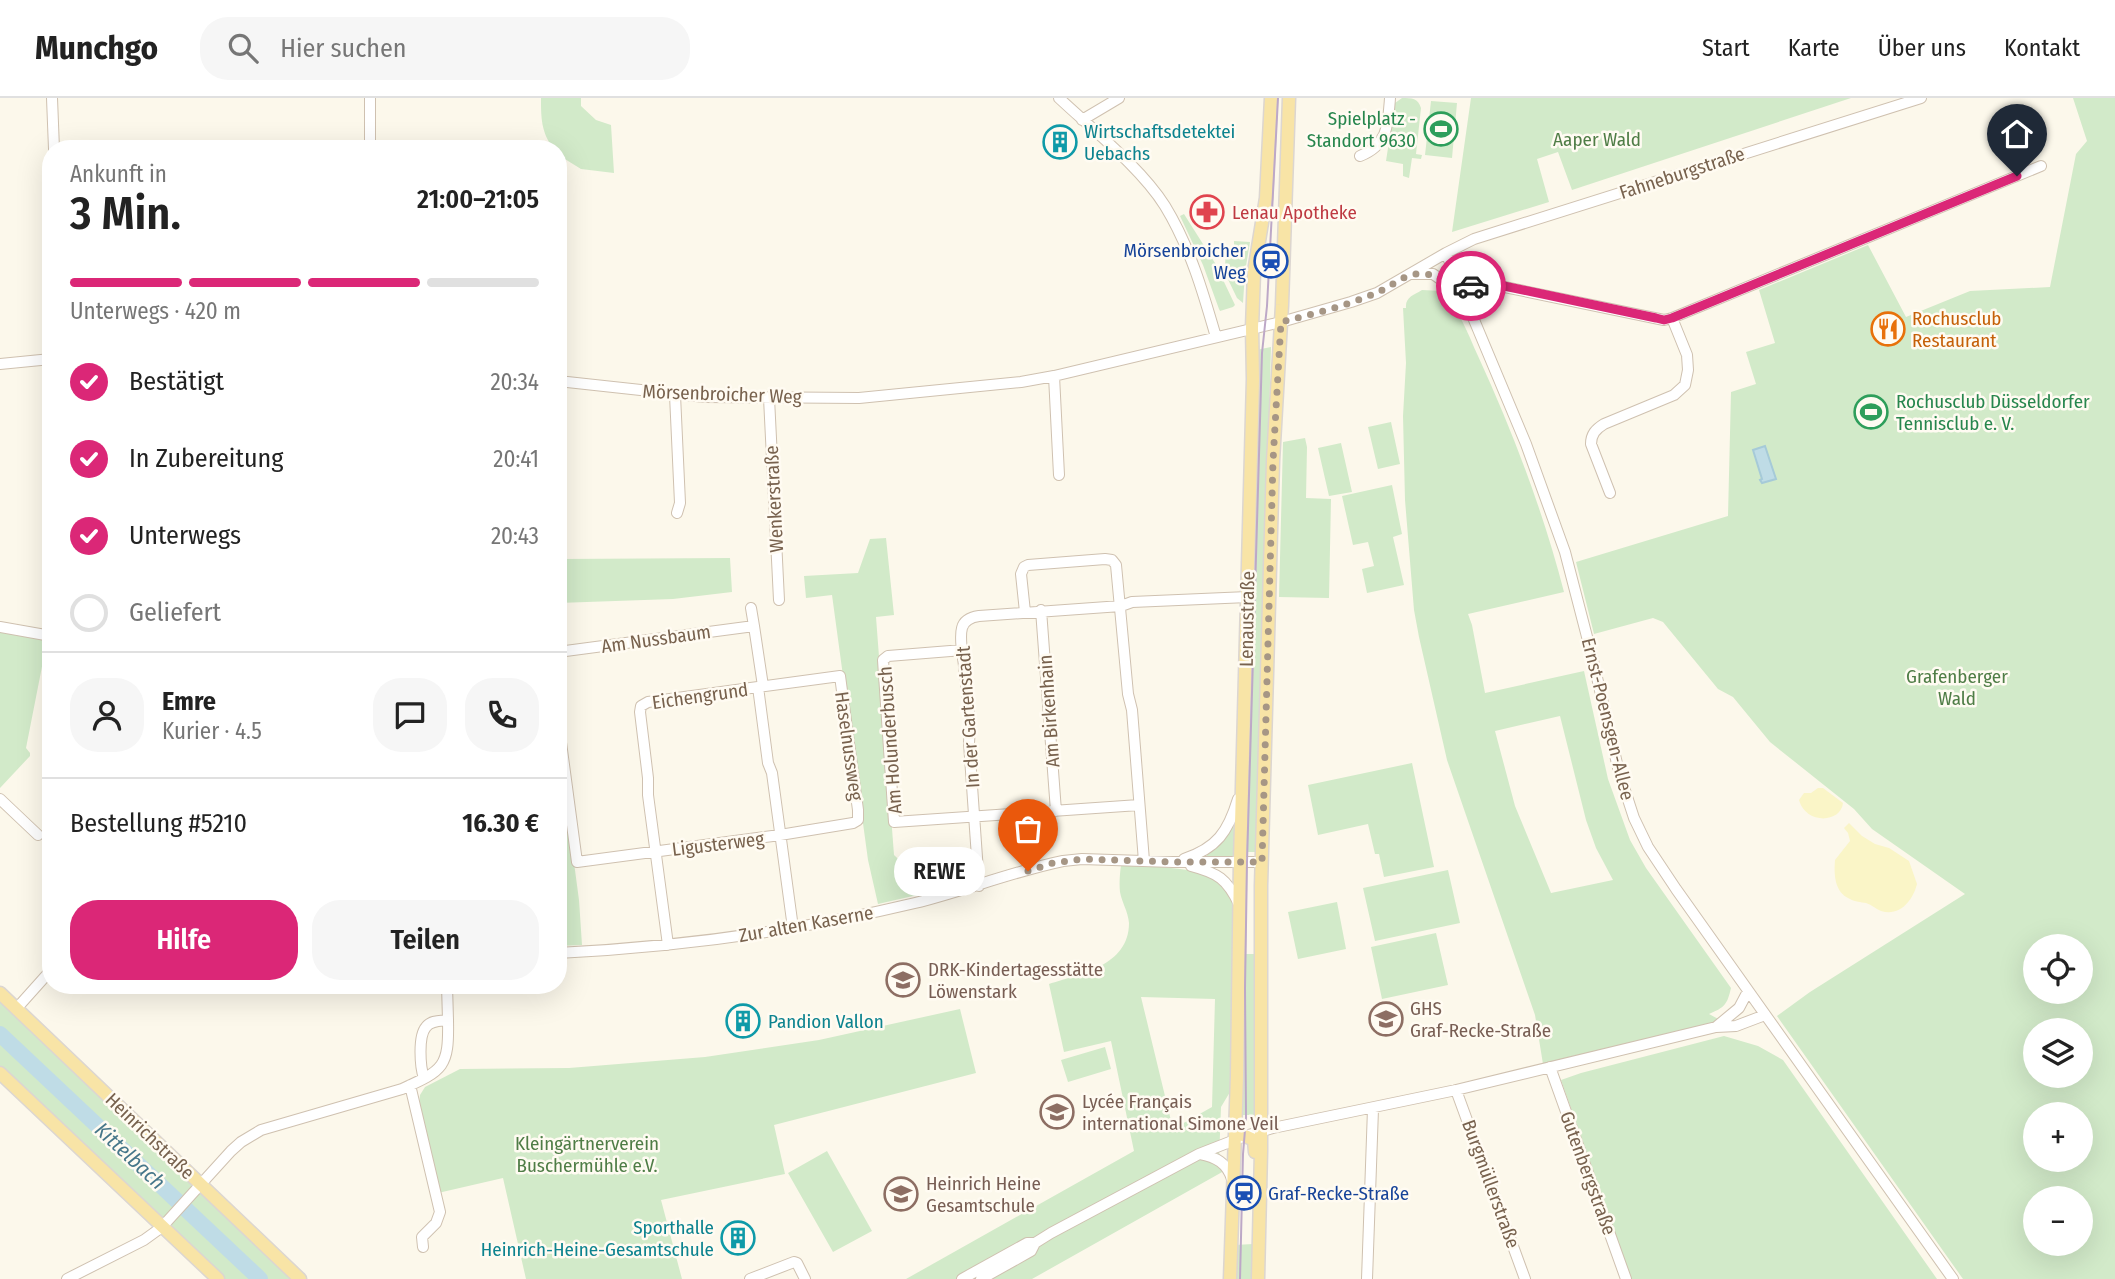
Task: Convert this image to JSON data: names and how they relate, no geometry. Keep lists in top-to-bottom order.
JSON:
{
  "streets": {
    "main road": ["Lenaustraße", "Heinrichstraße"],
    "street": [
      "Fahneburgstraße",
      "Mörsenbroicher Weg",
      "Wenkerstraße",
      "Am Nussbaum",
      "Eichengrund",
      "Am Birkenhain",
      "In der Gartenstadt",
      "Ernst-Poensgen-Allee",
      "Am Holunderbusch",
      "Haselnussweg",
      "Ligusterweg",
      "Zur alten Kaserne",
      "Gutenbergstraße",
      "Burgmüllerstraße"
    ]
  },
  "crossings": [
    ["Fahneburgstraße", "Mörsenbroicher Weg"],
    ["Fahneburgstraße", "Ernst-Poensgen-Allee"],
    ["Mörsenbroicher Weg", "Wenkerstraße"],
    ["Mörsenbroicher Weg", "Lenaustraße"],
    ["Mörsenbroicher Weg", "Ernst-Poensgen-Allee"],
    ["Lenaustraße", "In der Gartenstadt"],
    ["Lenaustraße", "Zur alten Kaserne"],
    ["Eichengrund", "Haselnussweg"],
    ["Eichengrund", "Ligusterweg"],
    ["Eichengrund", "Zur alten Kaserne"],
    ["Am Birkenhain", "In der Gartenstadt"],
    ["In der Gartenstadt", "Am Holunderbusch"],
    ["In der Gartenstadt", "Zur alten Kaserne"],
    ["Haselnussweg", "Ligusterweg"]
  ],
  "water": ["Kittelbach"],
  "parks": ["Aaper Wald", "Grafenberger Wald", "Kleingärtnerverein Buschermühle e.V."],
  "places": {
    "sports": ["Spielplatz - Standort 9630", "Rochusclub Düsseldorfer Tennisclub e. V."],
    "building": ["Wirtschaftsdetektei Uebachs", "Pandion Vallon", "Sporthalle Heinrich-Heine-Gesamtschule"],
    "pharmacy": ["Lenau Apotheke"],
    "station": ["Mörsenbroicher Weg", "Graf-Recke-Straße"],
    "restaurant": ["Rochusclub Restaurant"],
    "other": ["REWE"],
    "school or university": [
      "DRK-Kindertagesstätte Löwenstark",
      "GHS Graf-Recke-Straße",
      "Lycée Français international Simone Veil",
      "Heinrich Heine Gesamtschule"
    ]
  },
  "page": {
    "header": "Munchgo",
    "search": "Hier suchen",
    "nav": [
      "Start",
      "Karte",
      "Über uns",
      "Kontakt"
    ],
    "heading": ["3 Min.", "Ankunft in", "21:00–21:05"],
    "panel": [
      "Emre",
      "Kurier · 4.5",
      "Bestellung #5210",
      "16.30 €"
    ],
    "bar": "Unterwegs · 420 m",
    "list": [
      ["Bestätigt", "20:34"],
      ["In Zubereitung", "20:41"],
      ["Unterwegs", "20:43"],
      "Geliefert"
    ],
    "bubble": "REWE",
    "buttons": ["Hilfe", "Teilen"],
    "map_buttons": ["+", "−"]
  }
}
